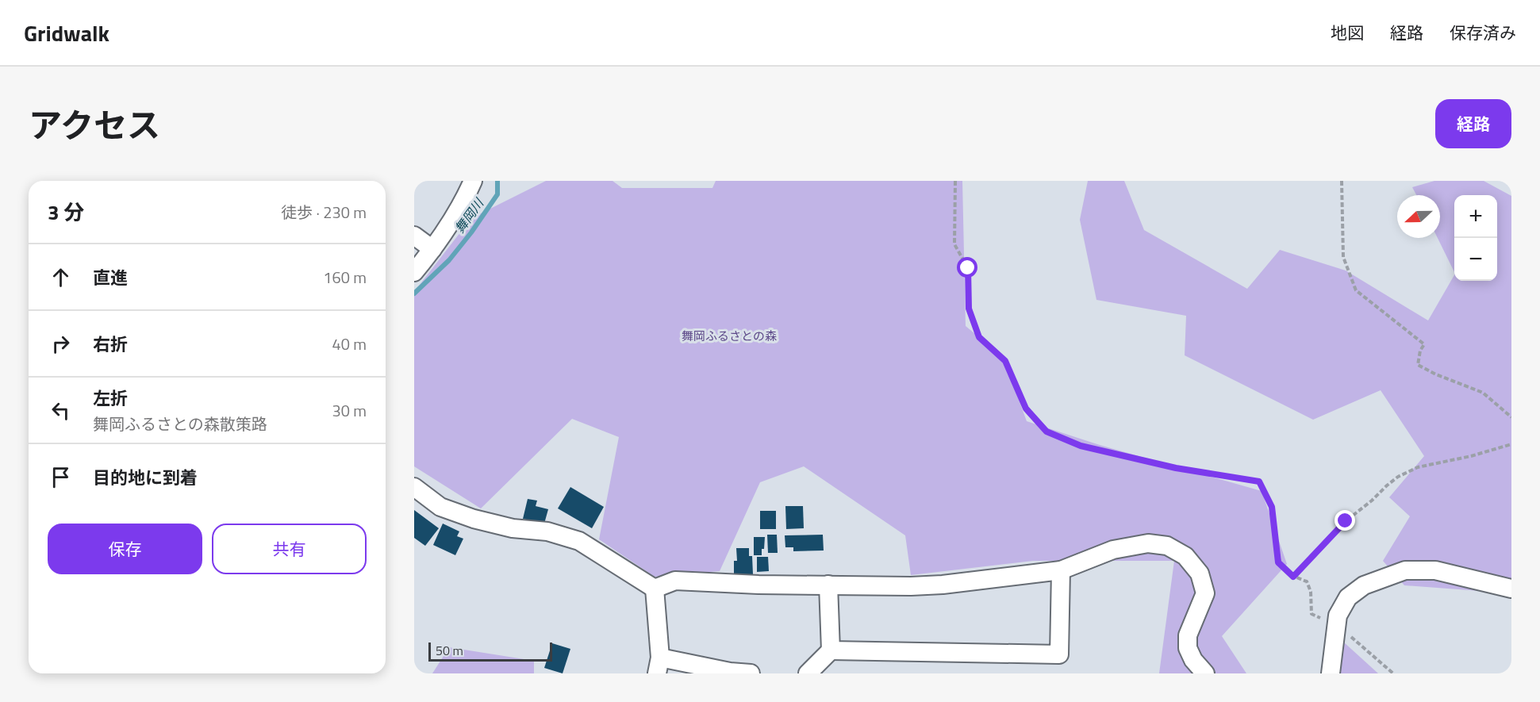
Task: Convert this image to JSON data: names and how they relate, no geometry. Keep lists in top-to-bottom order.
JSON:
{
  "water": ["舞岡川"],
  "parks": ["舞岡ふるさとの森"],
  "scale_bar": "50 m",
  "north": "left",
  "page": {
    "header": "Gridwalk",
    "nav": ["地図", "経路", "保存済み"],
    "title": "アクセス",
    "buttons": [
      "経路",
      ["保存", "共有"]
    ],
    "heading": ["3 分", "徒歩 · 230 m"],
    "map_buttons": ["+", "−"],
    "list": [
      ["直進", "160 m"],
      ["右折", "40 m"],
      ["左折", "舞岡ふるさとの森散策路", "30 m"],
      "目的地に到着"
    ],
    "scale": "50 m"
  }
}
